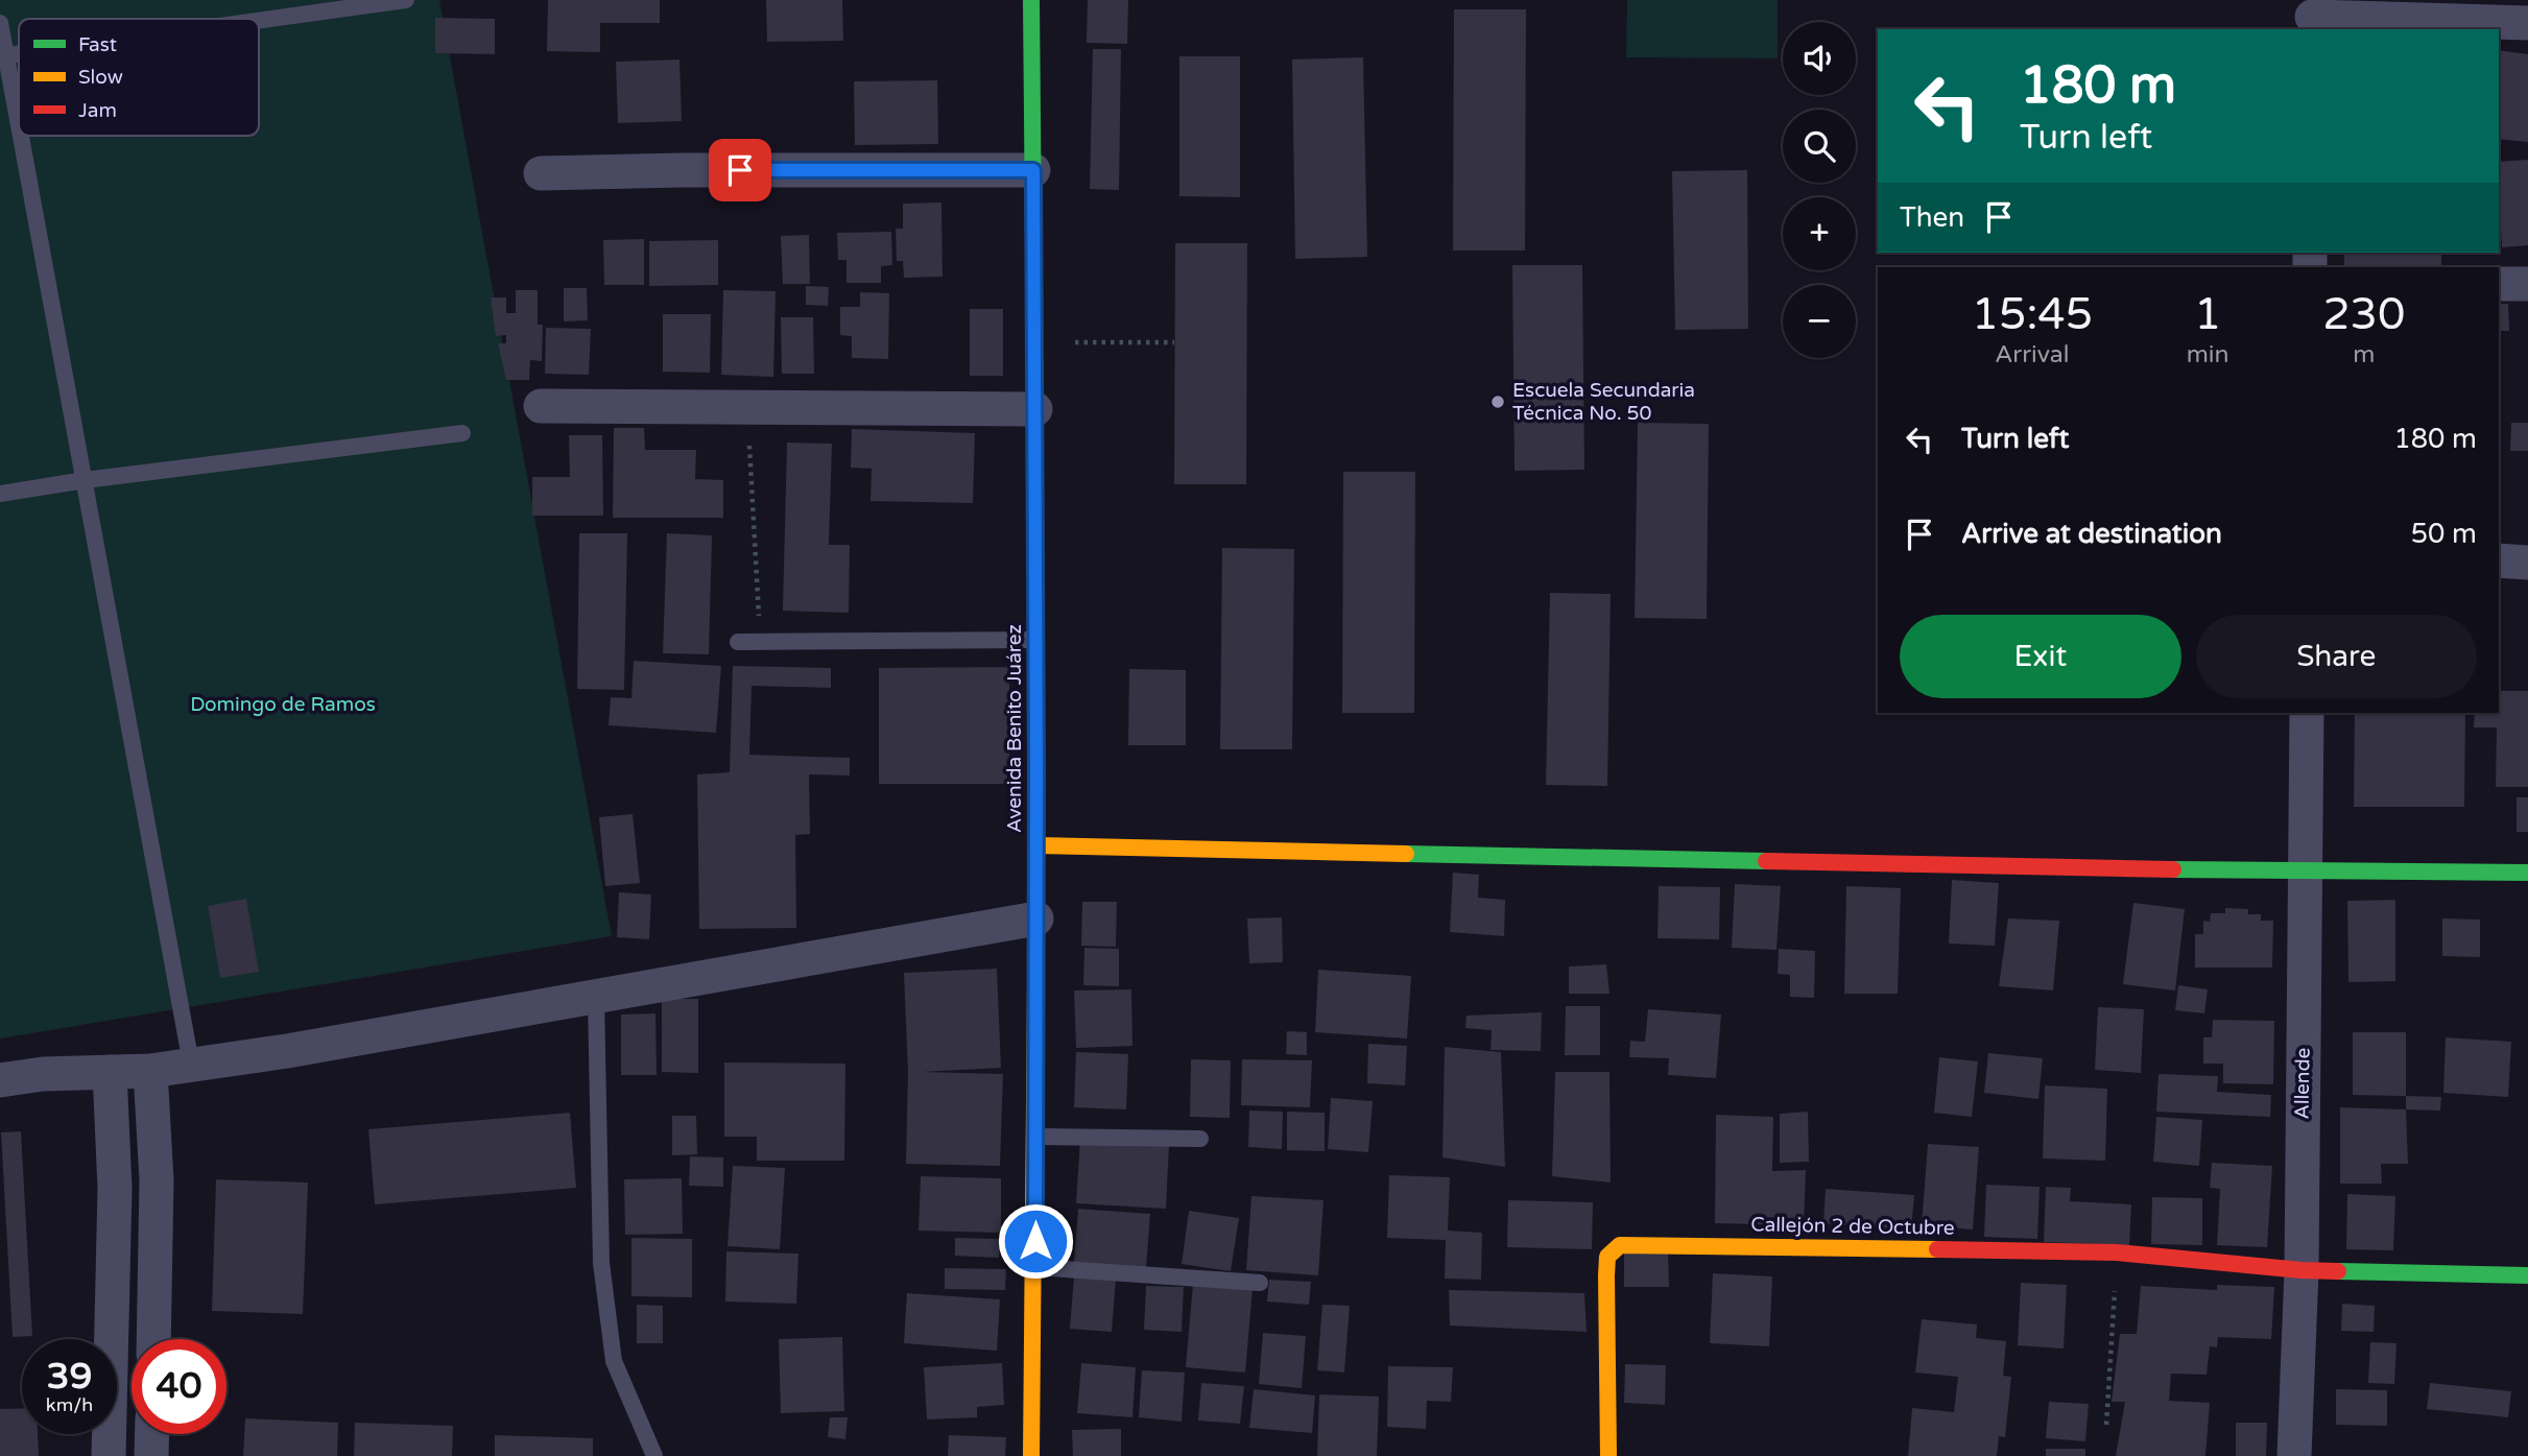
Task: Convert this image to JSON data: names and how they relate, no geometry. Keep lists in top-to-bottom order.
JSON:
{
  "streets": {
    "street": ["Avenida Benito Juárez", "Allende", "Callejón 2 de Octubre"]
  },
  "crossings": [
    ["Allende", "Callejón 2 de Octubre"]
  ],
  "parks": ["Domingo de Ramos"],
  "places": ["Escuela Secundaria Técnica No. 50"],
  "legend": ["Fast", "Slow", "Jam"],
  "page": {
    "map_buttons": ["+", "−"],
    "turn": ["180 m", "Turn left"],
    "then": "Then",
    "eta": [
      "15:45",
      "Arrival",
      "1",
      "min",
      "230",
      "m"
    ],
    "list": [
      {
        "name": "Turn left",
        "value": "180 m"
      },
      {
        "name": "Arrive at destination",
        "value": "50 m"
      }
    ],
    "buttons": ["Exit", "Share"],
    "speed": "39 km/h",
    "limit": "40"
  }
}
